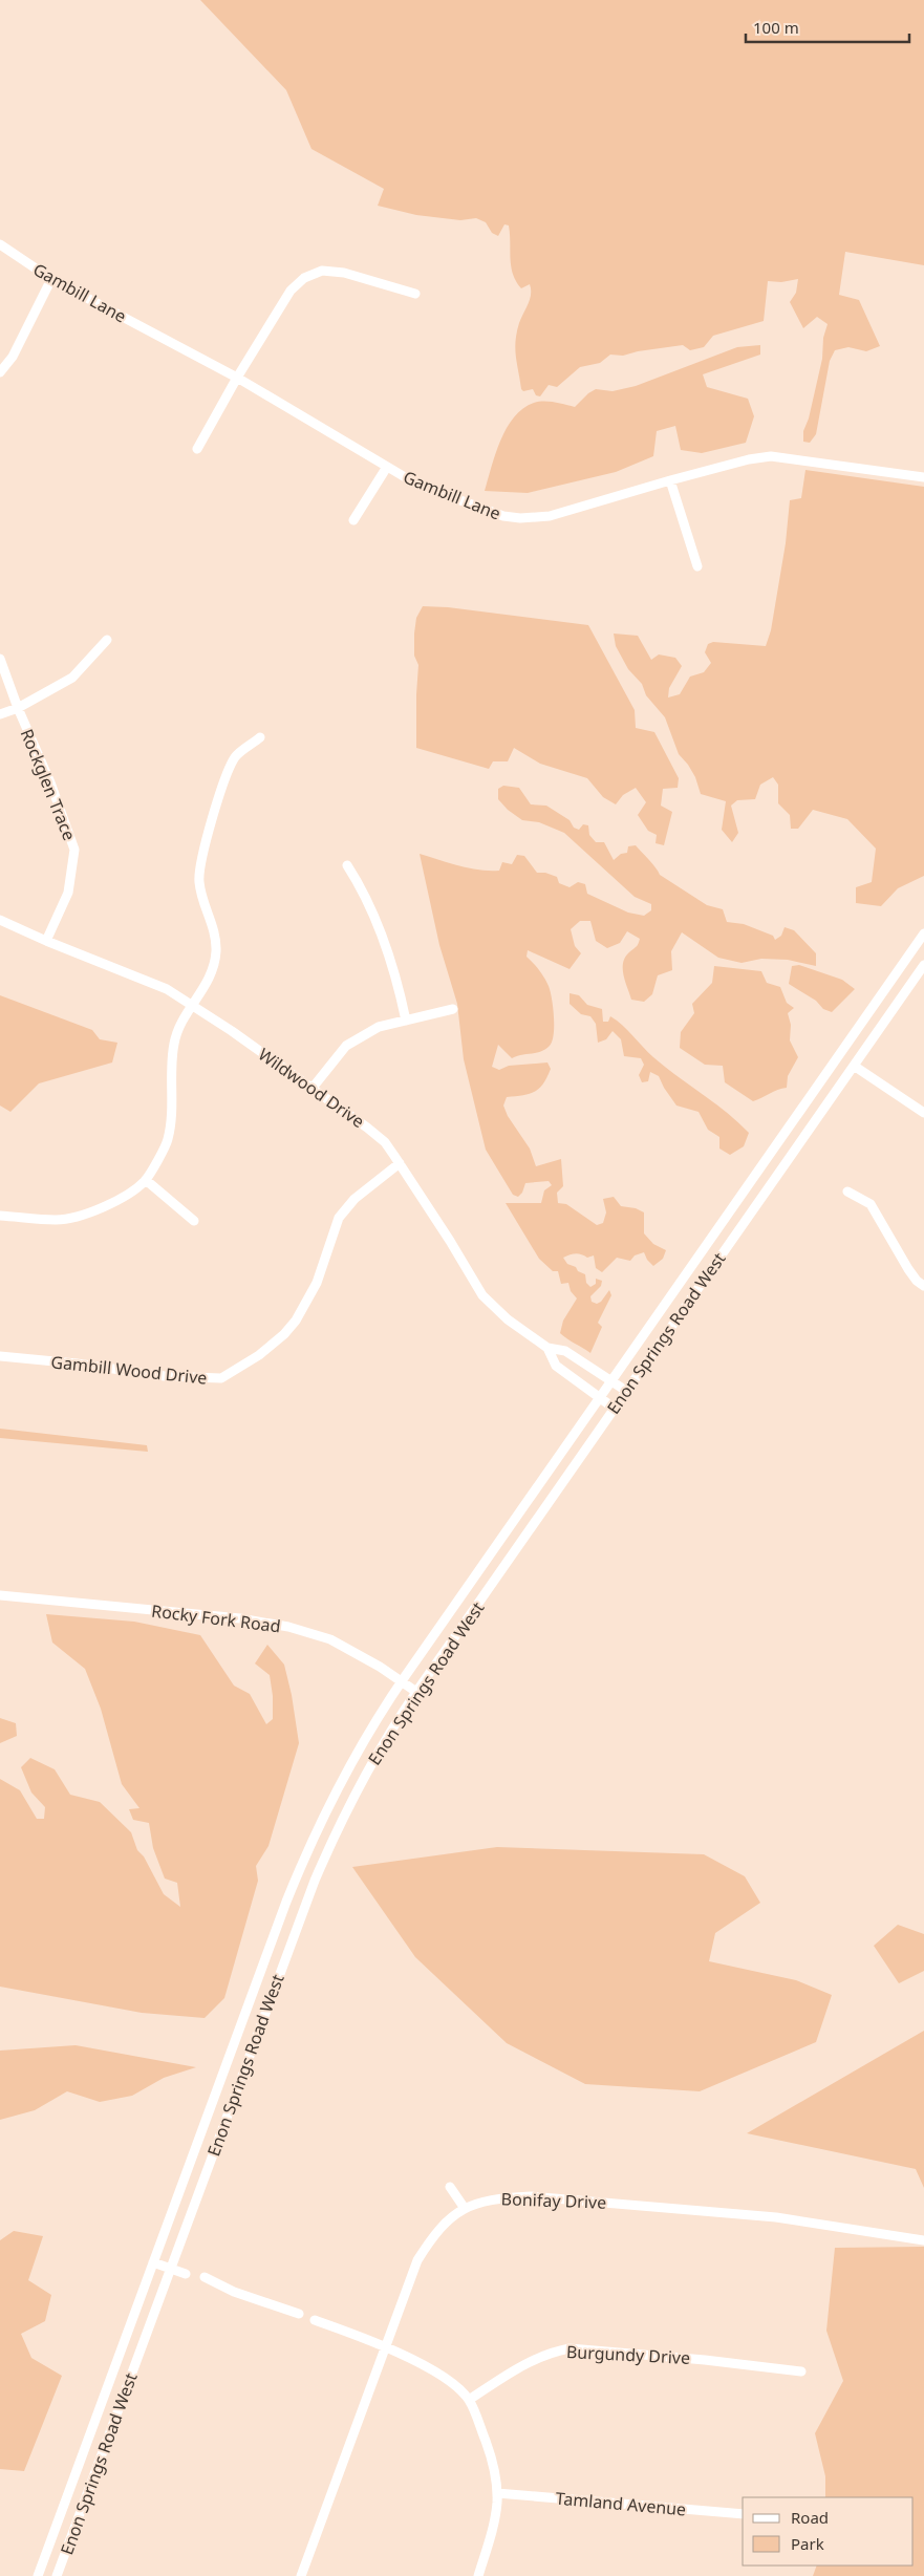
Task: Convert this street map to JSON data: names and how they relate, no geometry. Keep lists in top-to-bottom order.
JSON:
{
  "streets": {
    "street": [
      "Gambill Lane",
      "Rockglen Trace",
      "Wildwood Drive",
      "Enon Springs Road West",
      "Gambill Wood Drive",
      "Rocky Fork Road",
      "Bonifay Drive",
      "Burgundy Drive",
      "Tamland Avenue"
    ]
  },
  "crossings": [
    ["Rockglen Trace", "Wildwood Drive"],
    ["Wildwood Drive", "Enon Springs Road West"],
    ["Wildwood Drive", "Gambill Wood Drive"],
    ["Enon Springs Road West", "Rocky Fork Road"]
  ],
  "legend": ["Road", "Park"],
  "scale_bar": "100 m"
}
